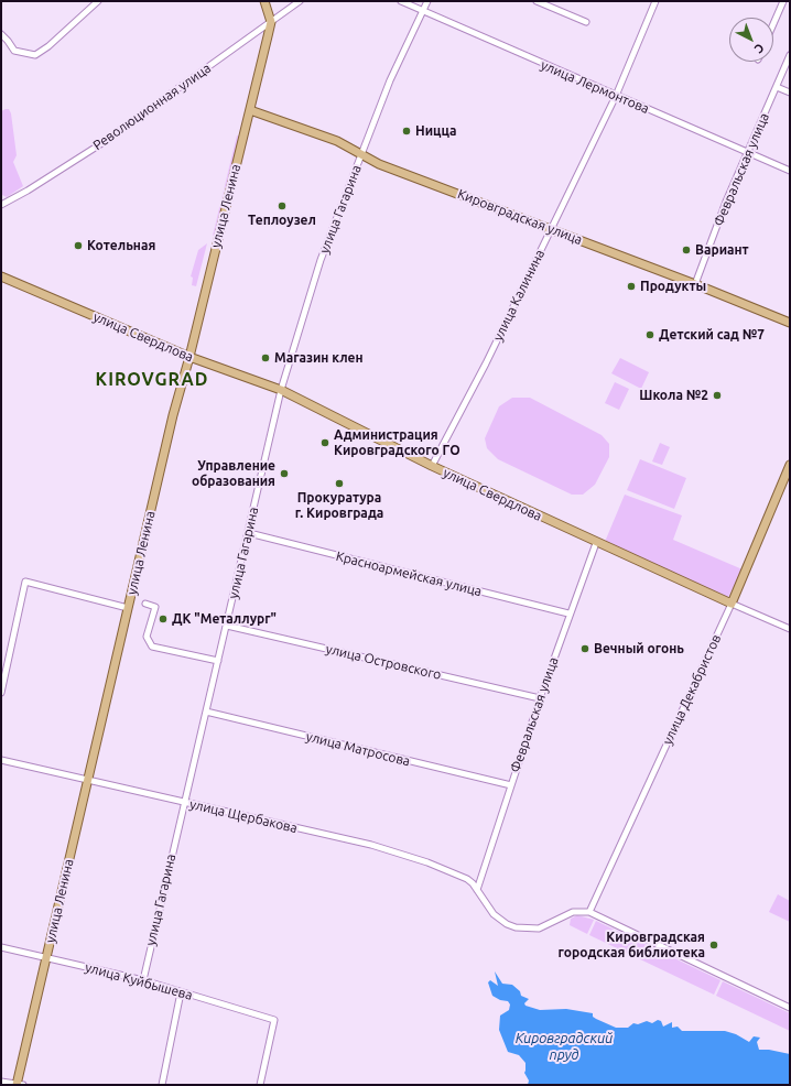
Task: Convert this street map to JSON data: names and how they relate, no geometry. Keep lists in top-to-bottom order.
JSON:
{
  "streets": {
    "main road": [
      "улица Ленина",
      "Кировградская улица",
      "улица Свердлова",
      "улица Декабристов"
    ],
    "street": [
      "улица Лермонтова",
      "Революционная улица",
      "Февральская улица",
      "улица Гагарина",
      "улица Калинина",
      "Красноармейская улица",
      "улица Островского",
      "улица Матросова",
      "улица Щербакова",
      "улица Куйбышева"
    ]
  },
  "crossings": [
    ["улица Лермонтова", "Февральская улица"],
    ["улица Лермонтова", "улица Гагарина"],
    ["улица Лермонтова", "улица Калинина"],
    ["Революционная улица", "улица Ленина"],
    ["Февральская улица", "Кировградская улица"],
    ["Февральская улица", "улица Свердлова"],
    ["Февральская улица", "Красноармейская улица"],
    ["Февральская улица", "улица Островского"],
    ["Февральская улица", "улица Матросова"],
    ["Февральская улица", "улица Щербакова"],
    ["улица Ленина", "Кировградская улица"],
    ["улица Ленина", "улица Свердлова"],
    ["улица Ленина", "улица Щербакова"],
    ["улица Ленина", "улица Куйбышева"],
    ["улица Гагарина", "Кировградская улица"],
    ["улица Гагарина", "улица Свердлова"],
    ["улица Гагарина", "Красноармейская улица"],
    ["улица Гагарина", "улица Островского"],
    ["улица Гагарина", "улица Матросова"],
    ["улица Гагарина", "улица Щербакова"],
    ["улица Гагарина", "улица Куйбышева"],
    ["Кировградская улица", "улица Калинина"],
    ["улица Калинина", "улица Свердлова"],
    ["улица Свердлова", "улица Декабристов"],
    ["улица Декабристов", "улица Щербакова"]
  ],
  "districts": ["KIROVGRAD"],
  "water": ["Кировградский пруд"],
  "places": [
    "Ницца",
    "Теплоузел",
    "Котельная",
    "Вариант",
    "Продукты",
    "Детский сад №7",
    "Магазин клен",
    "Школа №2",
    "Администрация Кировградского ГО",
    "Управление образования",
    "Прокуратура г. Кировграда",
    "ДК \"Металлург\"",
    "Вечный огонь",
    "Кировградская городская библиотека"
  ],
  "north": "bottom right"
}
